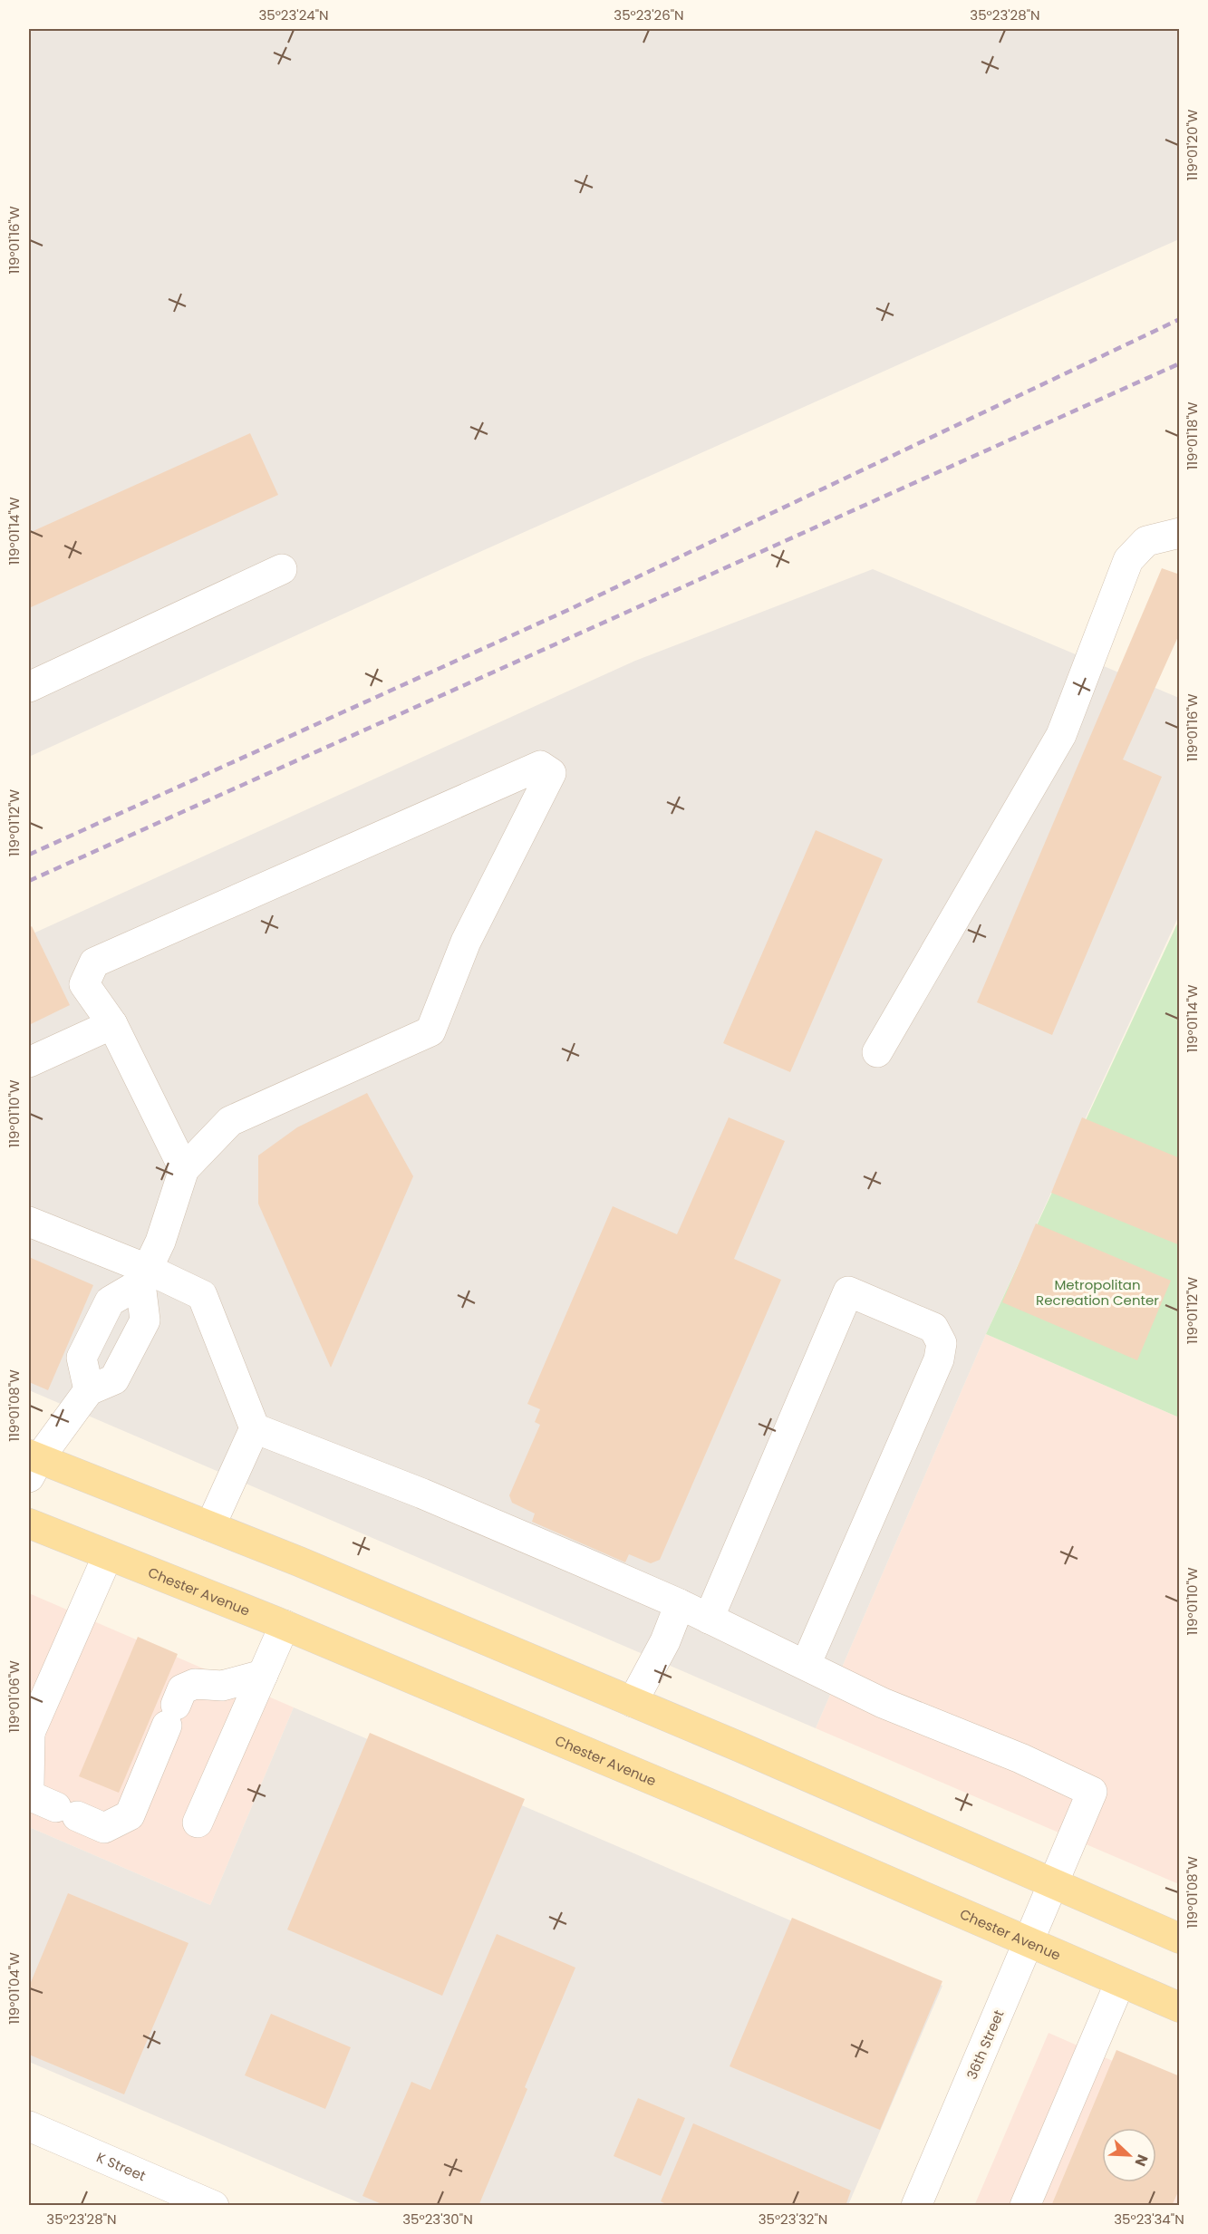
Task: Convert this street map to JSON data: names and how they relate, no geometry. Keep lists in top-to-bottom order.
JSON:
{
  "streets": {
    "main road": ["Chester Avenue"],
    "street": ["36th Street", "K Street"]
  },
  "crossings": [
    ["Chester Avenue", "36th Street"]
  ],
  "parks": ["Metropolitan Recreation Center"],
  "north": "bottom right",
  "coordinates": [
    "35°23'24\"N",
    "35°23'26\"N",
    "35°23'28\"N",
    "119°01'20\"W",
    "119°01'16\"W",
    "119°01'18\"W",
    "119°01'14\"W",
    "119°01'12\"W",
    "119°01'10\"W",
    "119°01'08\"W",
    "119°01'06\"W",
    "119°01'04\"W",
    "35°23'30\"N",
    "35°23'32\"N",
    "35°23'34\"N"
  ]
}
